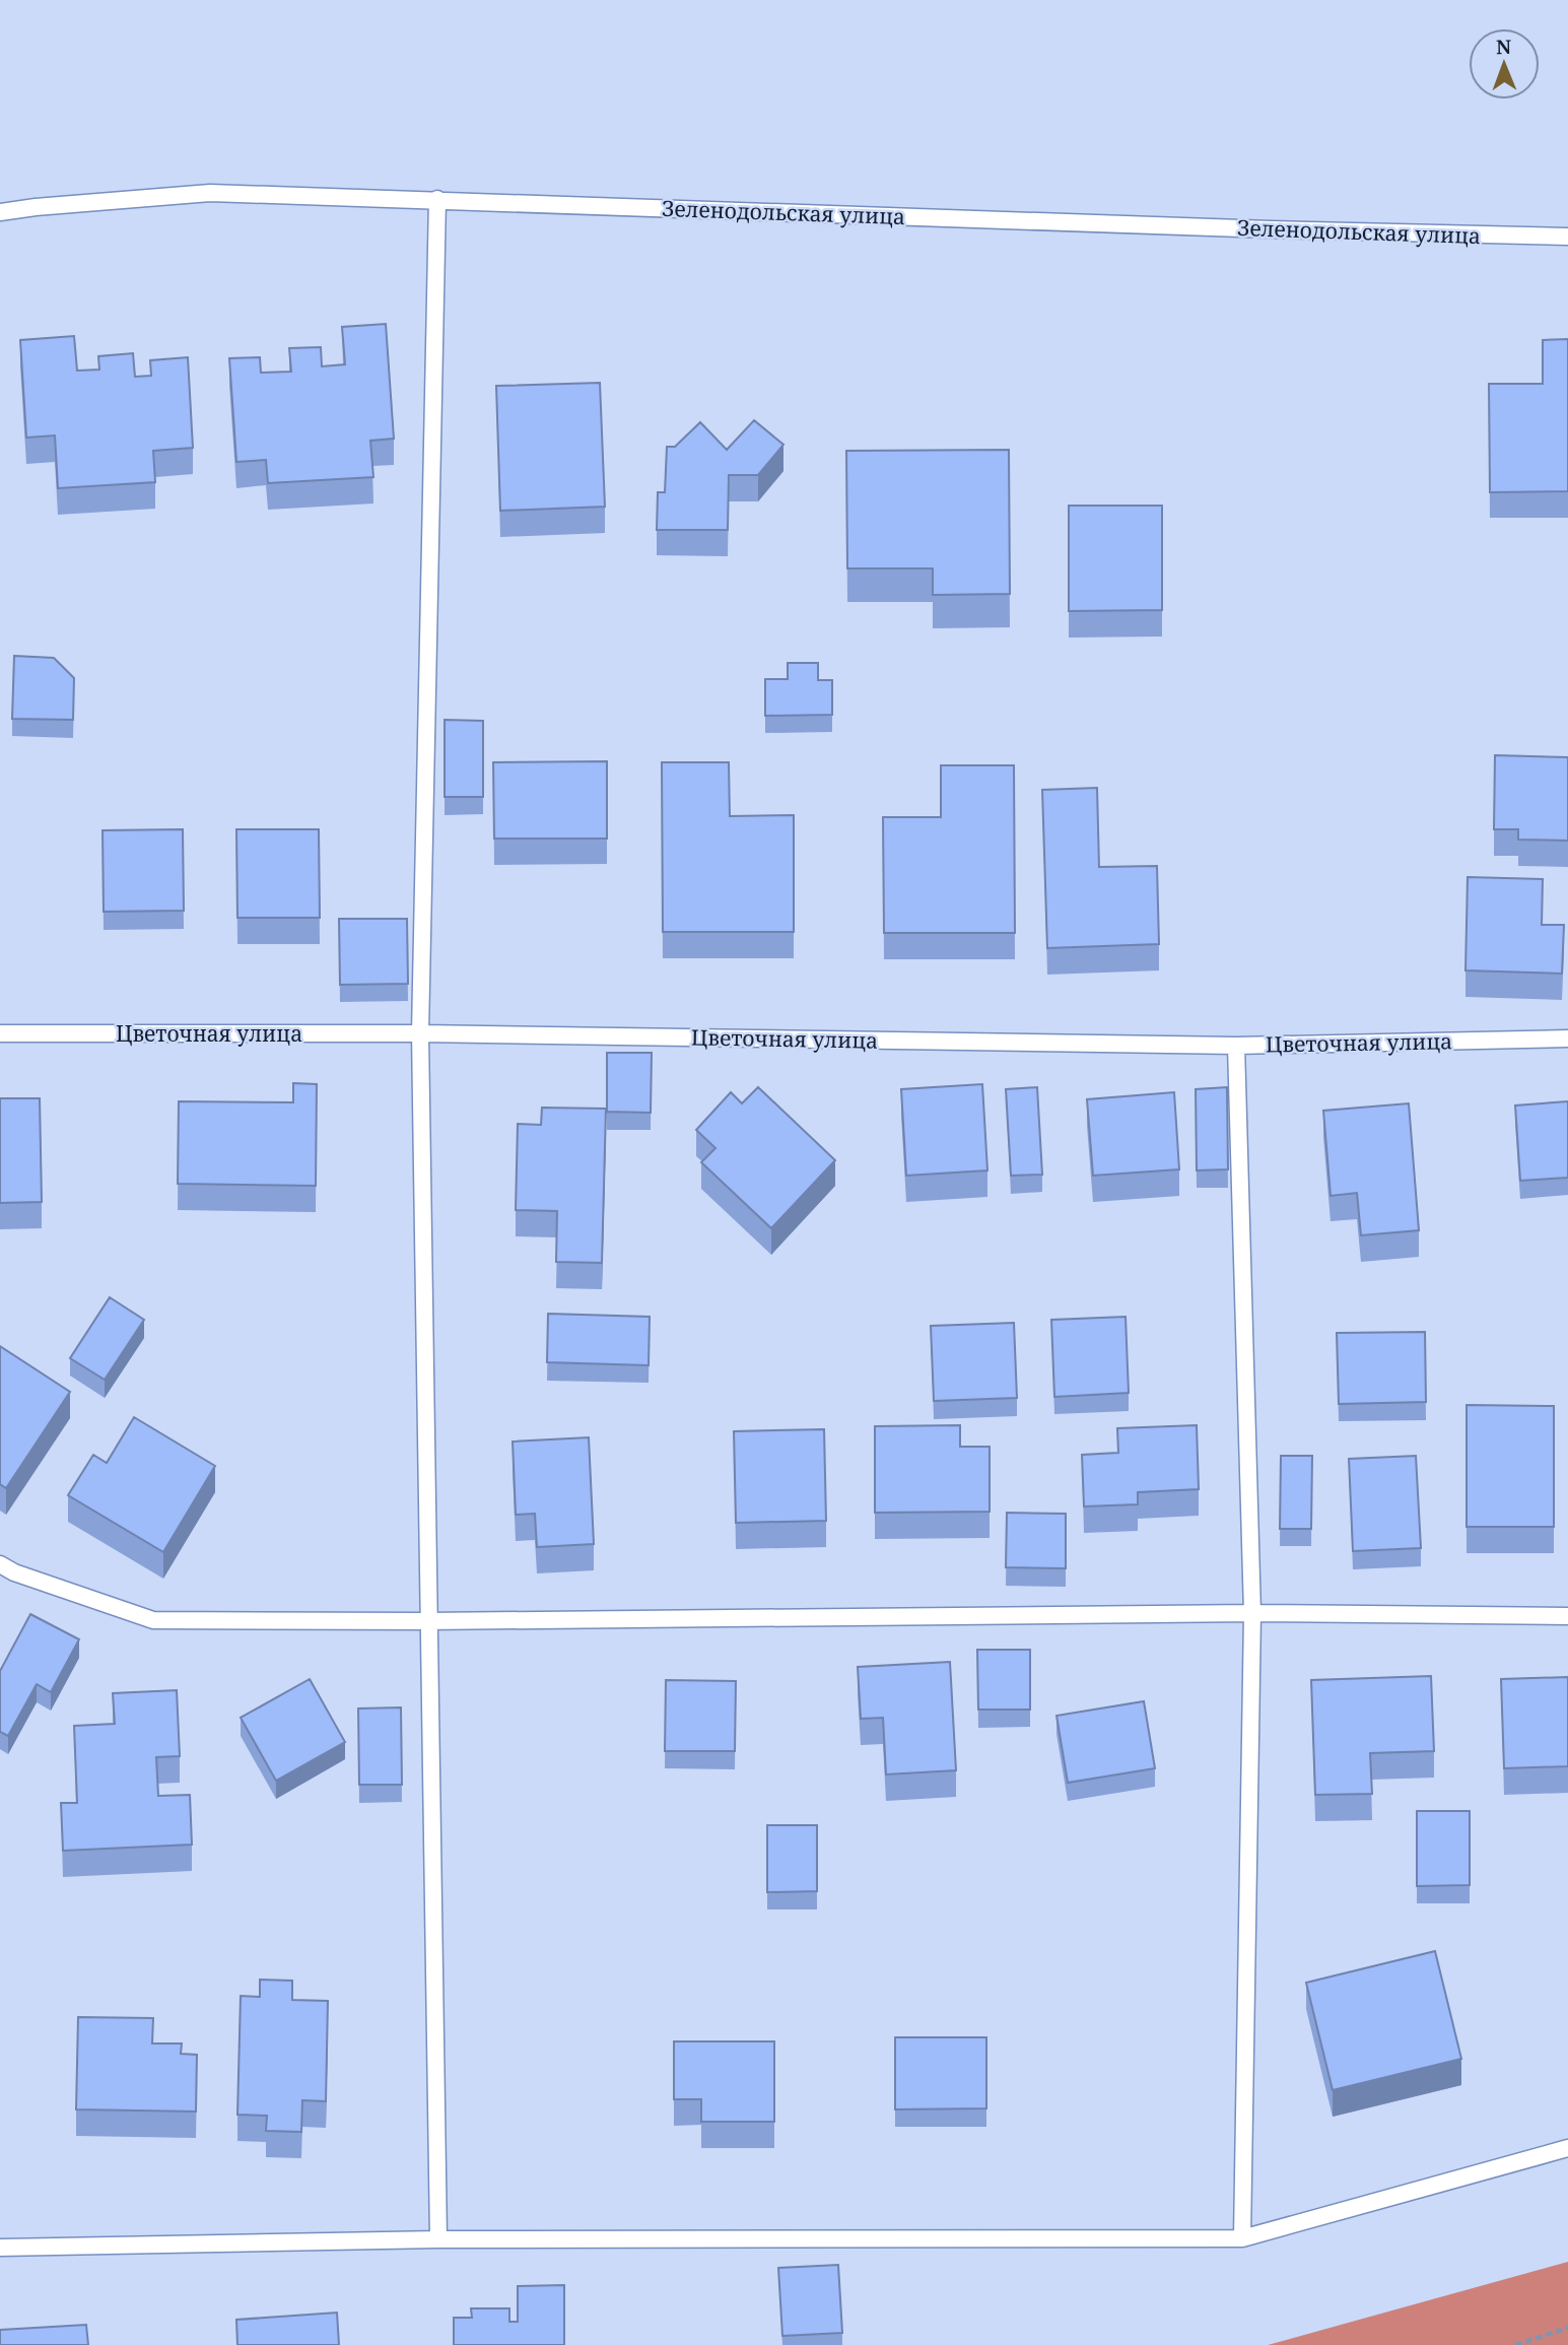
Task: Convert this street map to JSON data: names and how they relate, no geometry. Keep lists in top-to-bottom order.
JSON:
{
  "streets": {
    "lane": ["Зеленодольская улица", "Цветочная улица"]
  },
  "north": "top"
}
